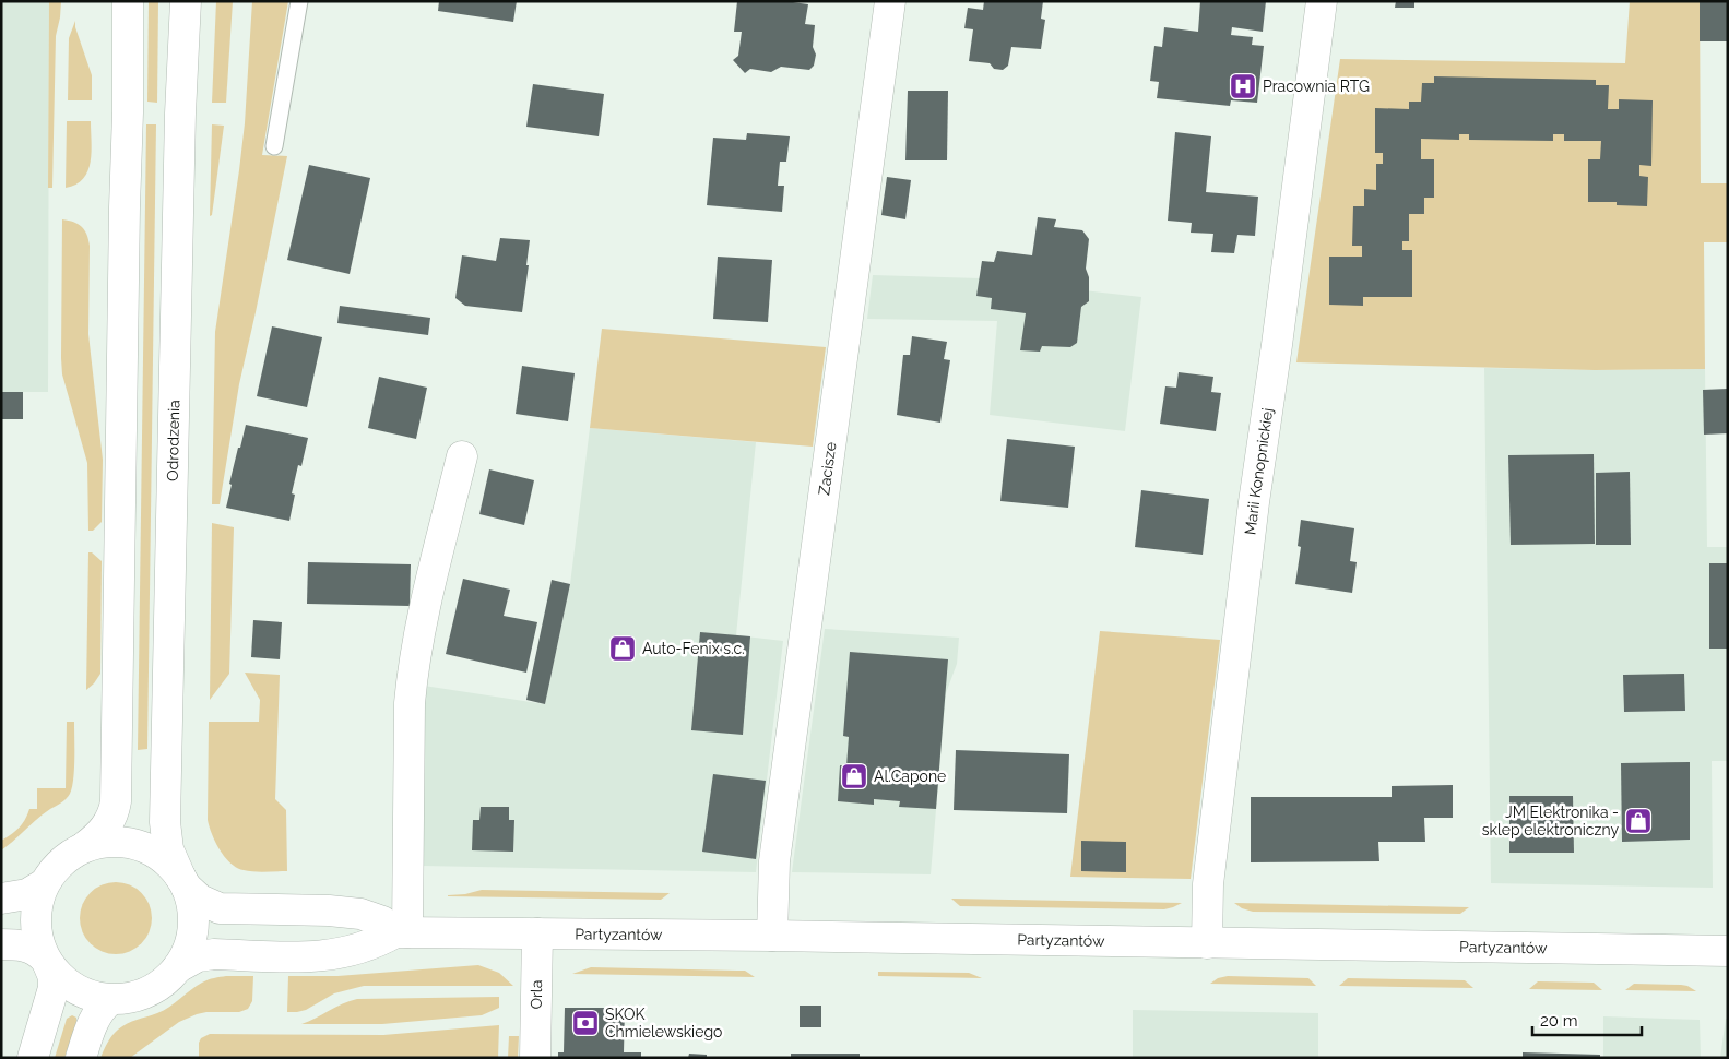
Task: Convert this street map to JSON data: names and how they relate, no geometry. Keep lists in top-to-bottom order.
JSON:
{
  "streets": {
    "main road": [
      "Odrodzenia",
      "Zacisze",
      "Marii Konopnickiej",
      "Partyzantów",
      "Orla"
    ]
  },
  "crossings": [
    ["Odrodzenia", "Partyzantów"],
    ["Zacisze", "Partyzantów"],
    ["Marii Konopnickiej", "Partyzantów"],
    ["Partyzantów", "Orla"]
  ],
  "places": {
    "hospital": ["Pracownia RTG"],
    "shop": ["Auto-Fenix s.c.", "Al.Capone", "JM Elektronika - sklep elektroniczny"],
    "bank": ["SKOK Chmielewskiego"]
  },
  "scale_bar": "20 m"
}
